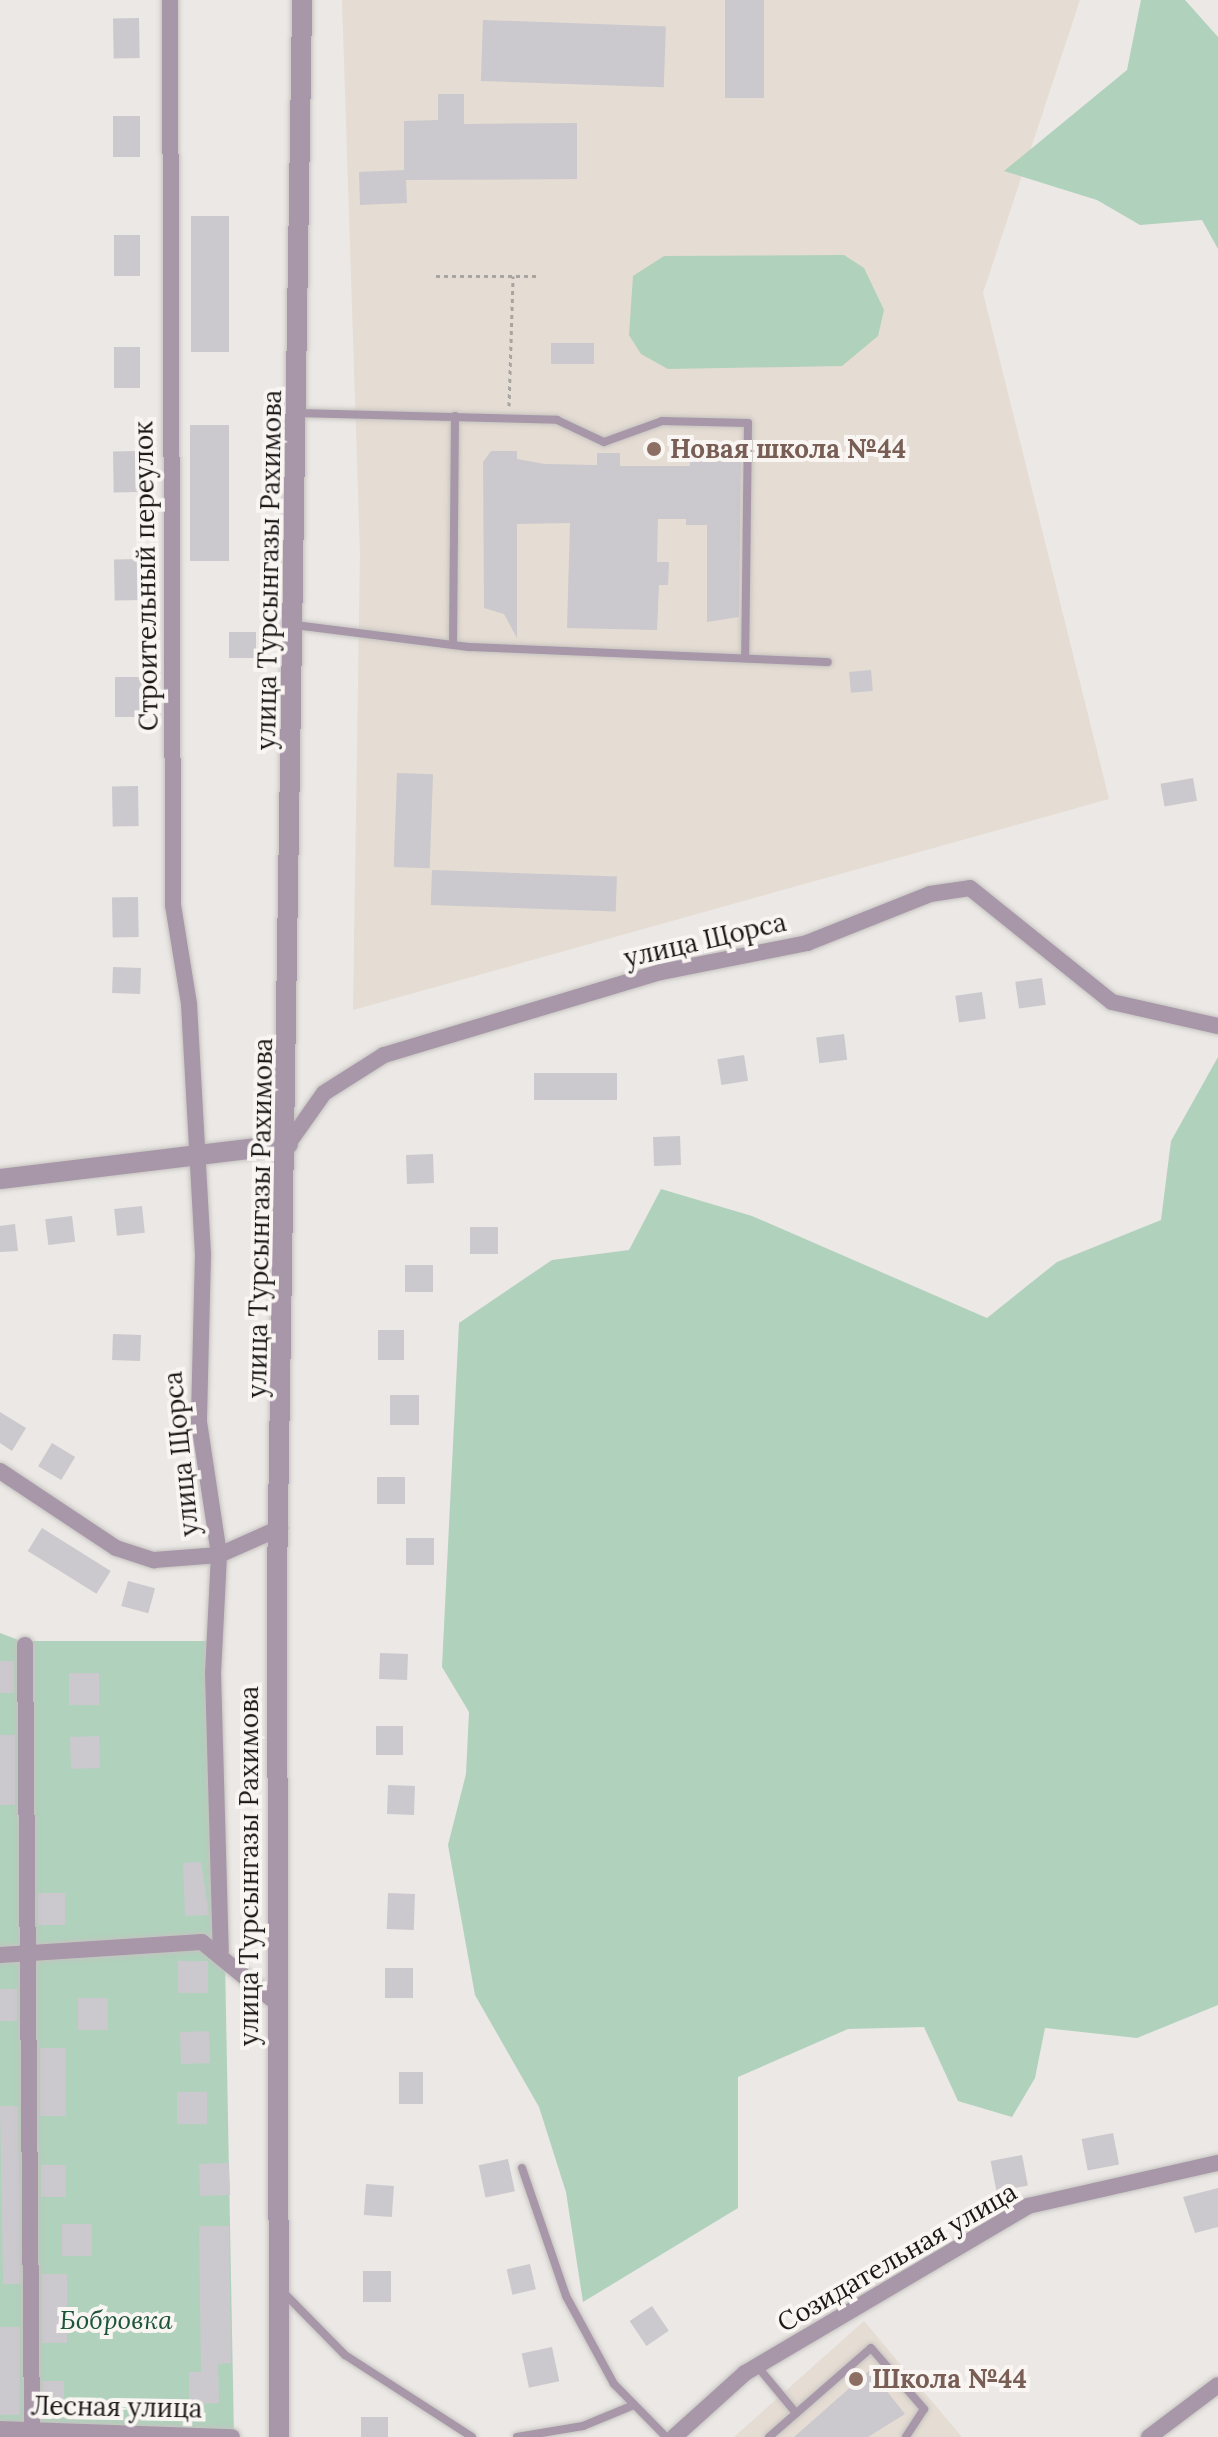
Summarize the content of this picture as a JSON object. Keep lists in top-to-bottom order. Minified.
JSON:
{"streets":{"street":["улица Турсынгазы Рахимова","Строительный переулок","улица Щорса","Созидательная улица","Лесная улица"]},"crossings":[["улица Турсынгазы Рахимова","улица Щорса"],["Строительный переулок","улица Щорса"]],"parks":["Бобровка"],"places":["Новая школа №44","Школа №44"]}
